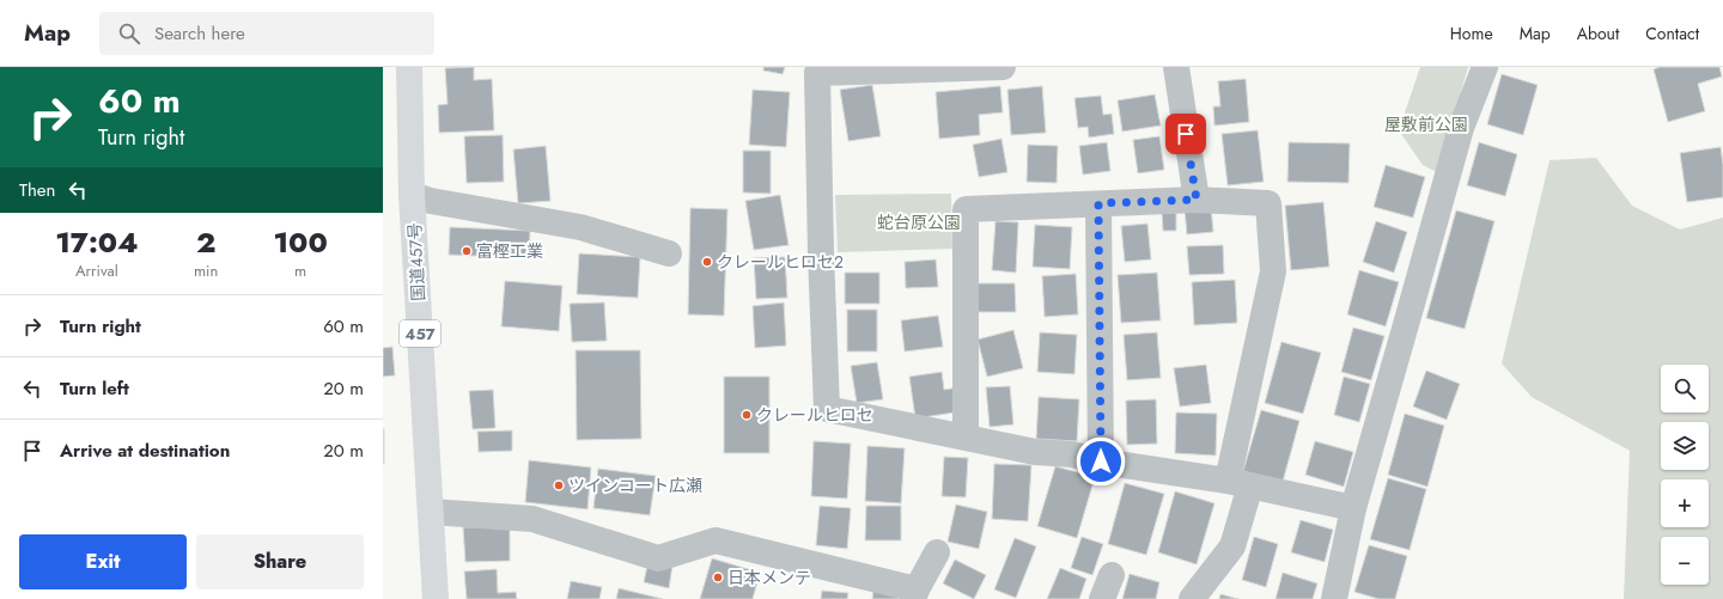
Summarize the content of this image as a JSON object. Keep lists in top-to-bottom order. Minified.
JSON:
{"streets":{"highway":["国道457号","457"]},"parks":["屋敷前公園","蛇台原公園"],"places":["富樫工業","クレールヒロセ2","クレールヒロセ","ツインコート広瀬","日本メンテ"],"page":{"header":"Map","search":"Search here","nav":["Home","Map","About","Contact"],"turn":["60 m","Turn right"],"then":"Then","eta":["17:04","Arrival","2","min","100","m"],"list":[{"name":"Turn right","value":"60 m"},{"name":"Turn left","value":"20 m"},{"name":"Arrive at destination","value":"20 m"}],"map_buttons":["+","−"],"buttons":["Exit","Share"]}}
